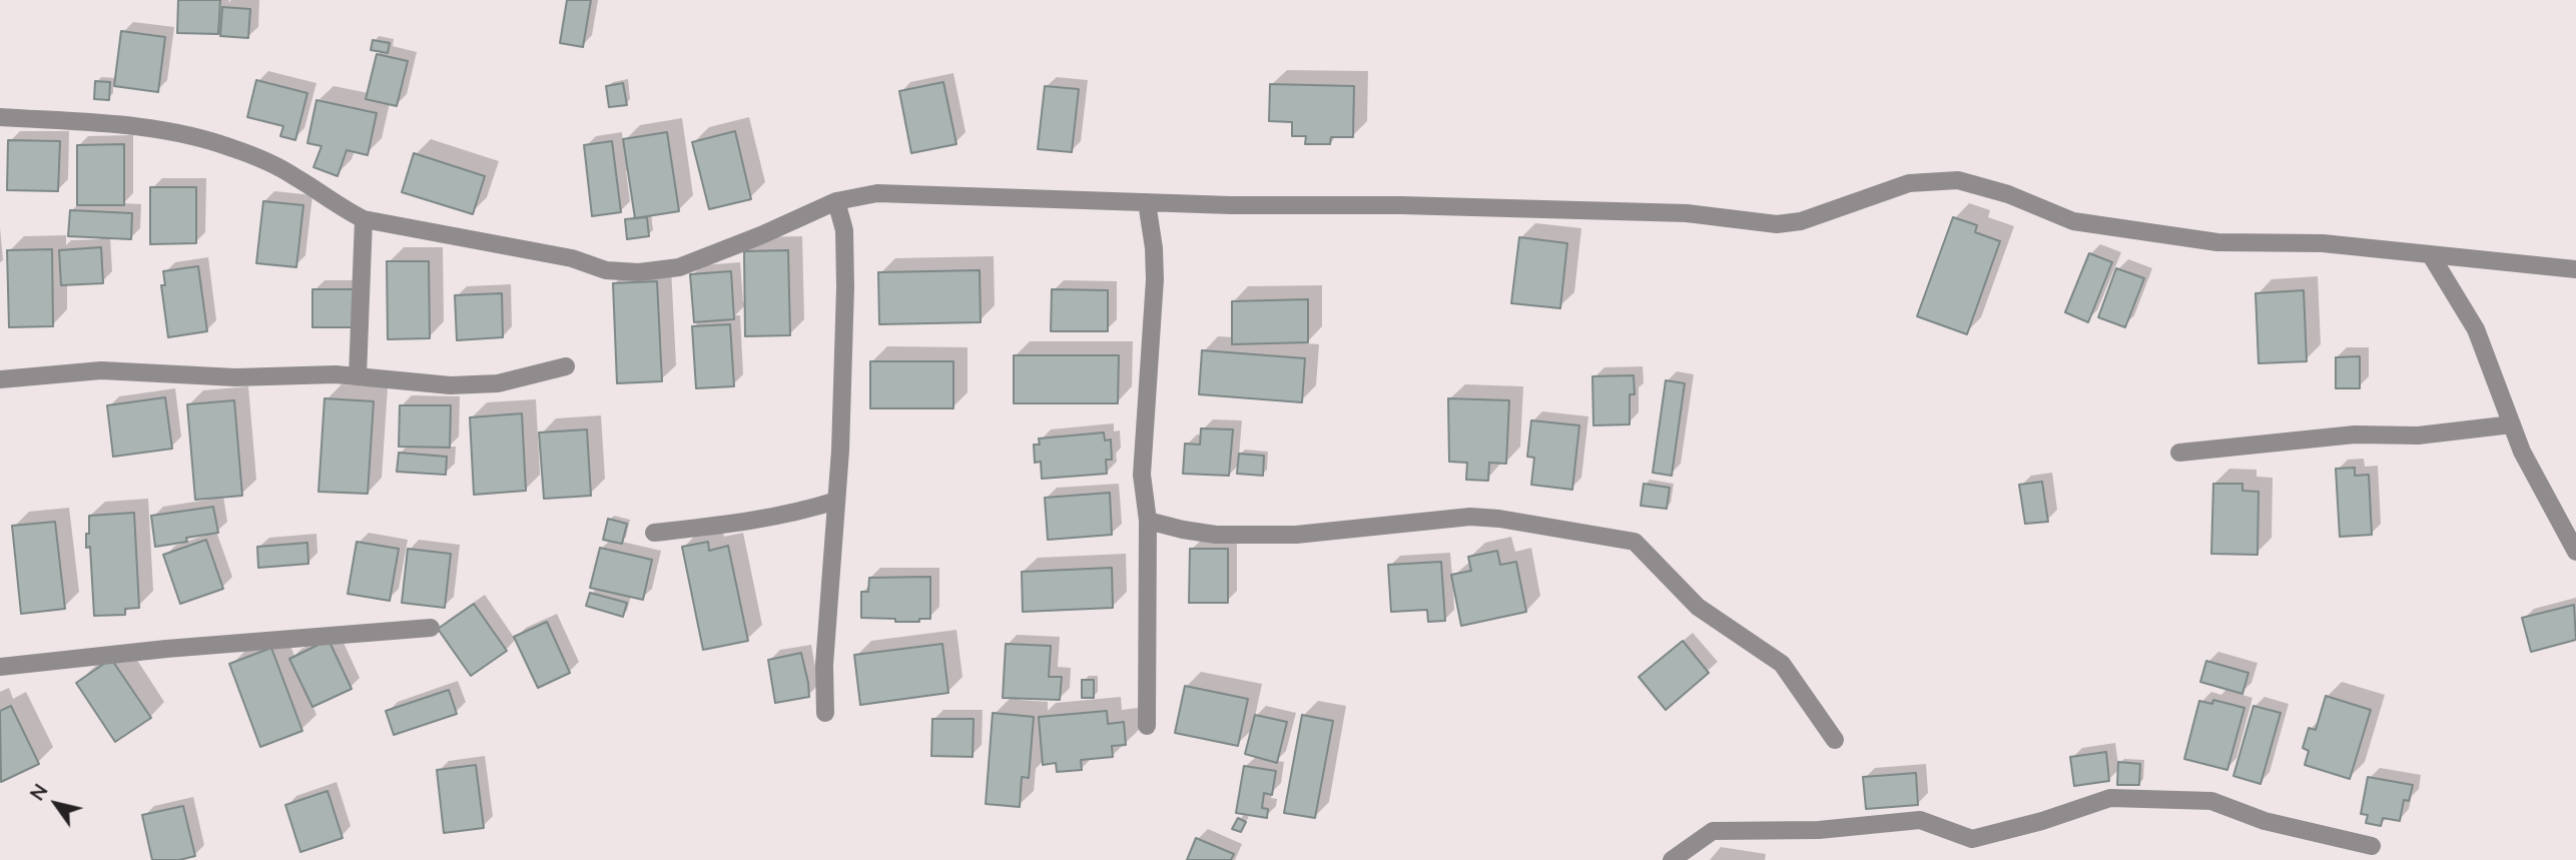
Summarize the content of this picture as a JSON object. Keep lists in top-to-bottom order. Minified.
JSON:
{"north":"top left"}
